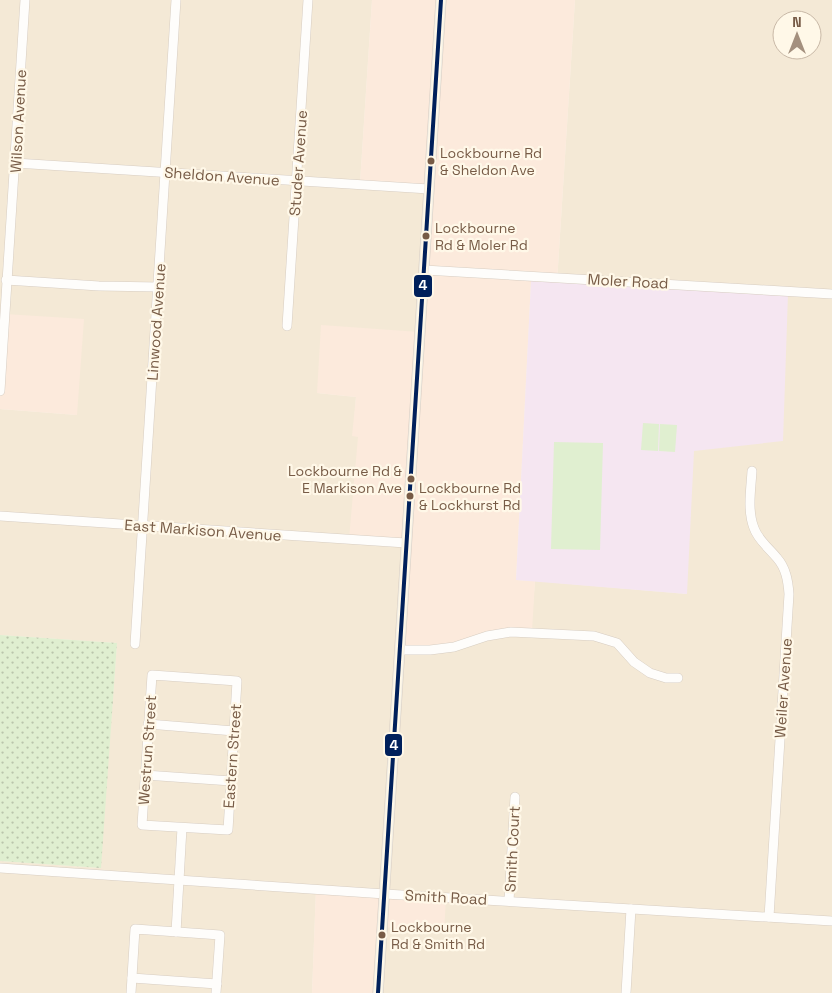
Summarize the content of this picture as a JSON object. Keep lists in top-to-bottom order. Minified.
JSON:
{"streets":{"street":["Wilson Avenue","Studer Avenue","Sheldon Avenue","Moler Road","Linwood Avenue","East Markison Avenue","Weiler Avenue","Westrun Street","Eastern Street","Smith Court","Smith Road"]},"crossings":[["Wilson Avenue","Sheldon Avenue"],["Studer Avenue","Sheldon Avenue"],["Sheldon Avenue","Linwood Avenue"],["Linwood Avenue","East Markison Avenue"],["Weiler Avenue","Smith Road"],["Westrun Street","Eastern Street"],["Smith Court","Smith Road"]],"places":["Lockbourne Rd & Sheldon Ave","Lockbourne Rd & Moler Rd","Lockbourne Rd & E Markison Ave","Lockbourne Rd & Lockhurst Rd","Lockbourne Rd & Smith Rd"],"lines":["transit line 4"],"north":"top"}
